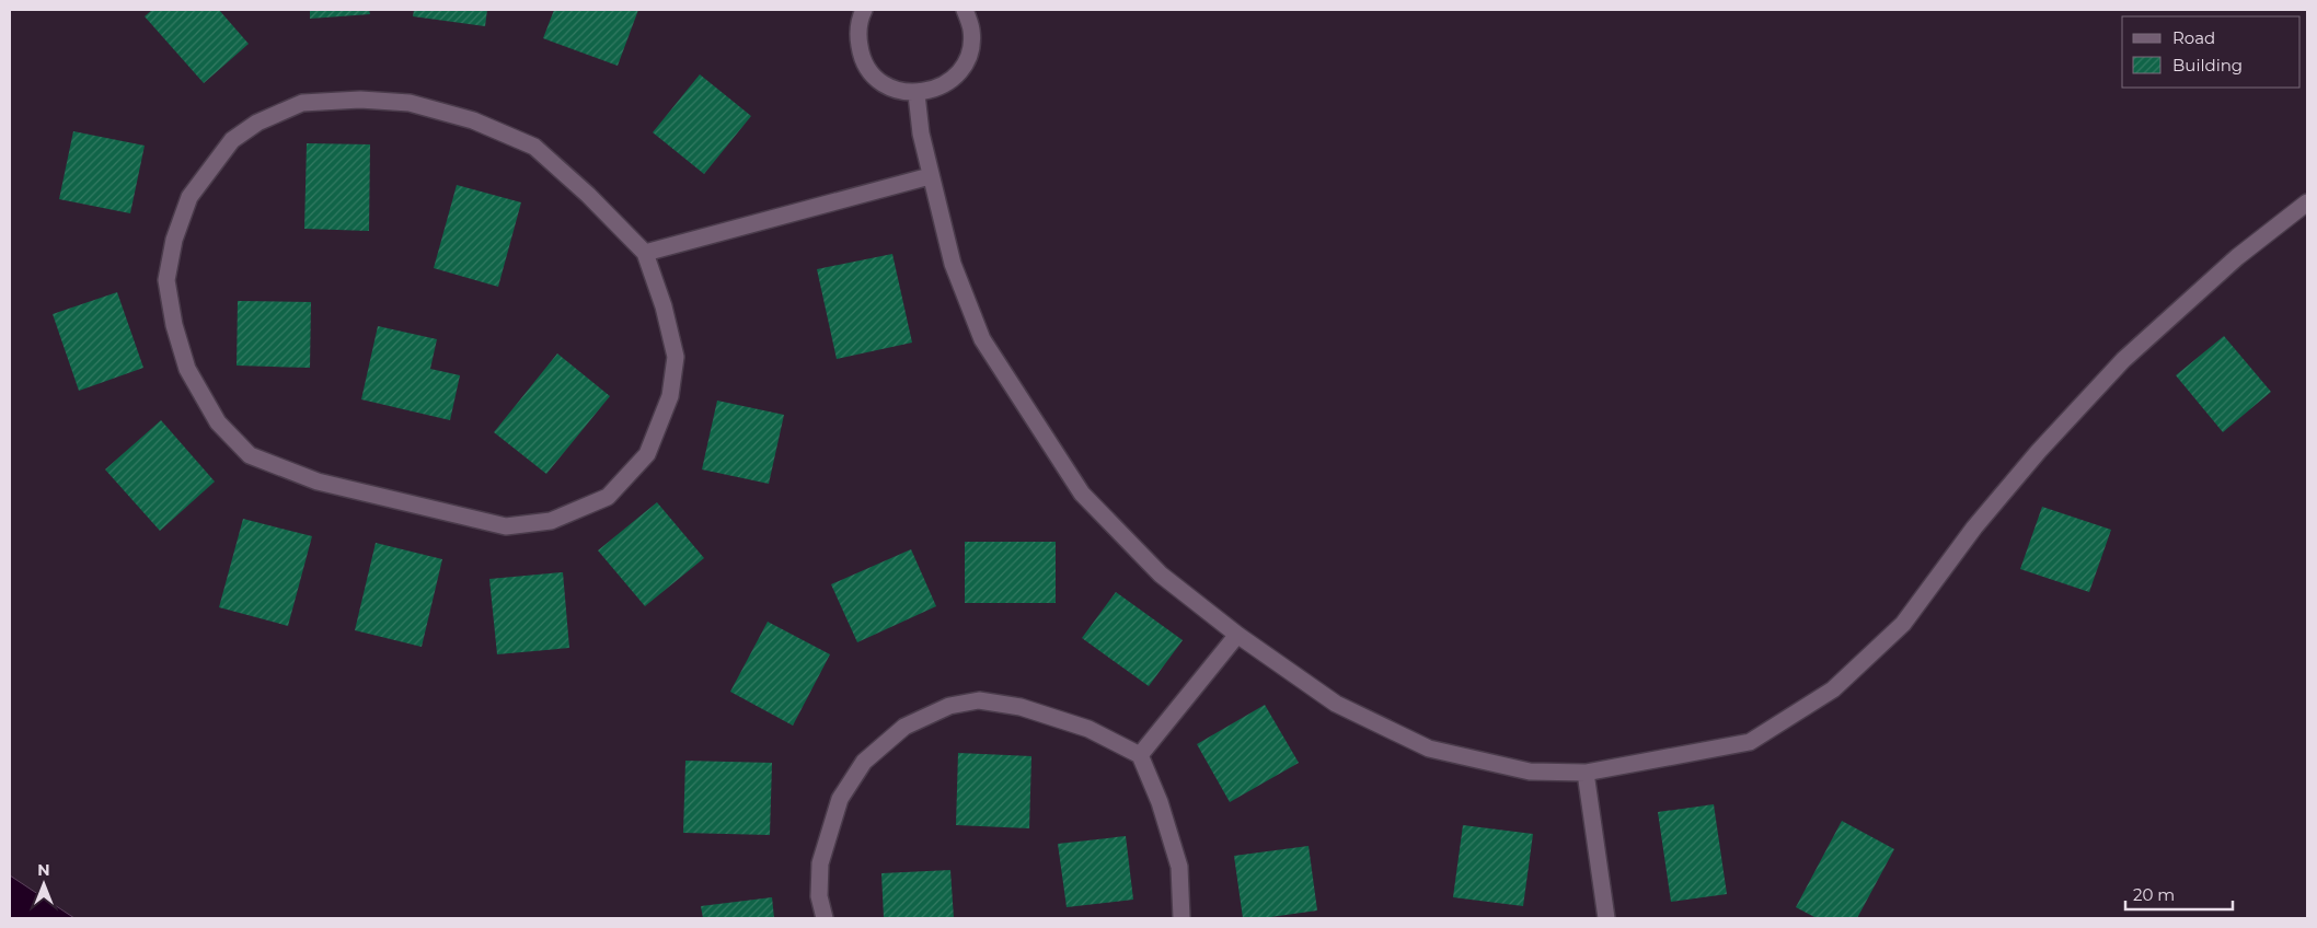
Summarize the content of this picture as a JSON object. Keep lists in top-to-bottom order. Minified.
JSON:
{"legend":["Road","Building"],"scale_bar":"20 m","north":"top"}
